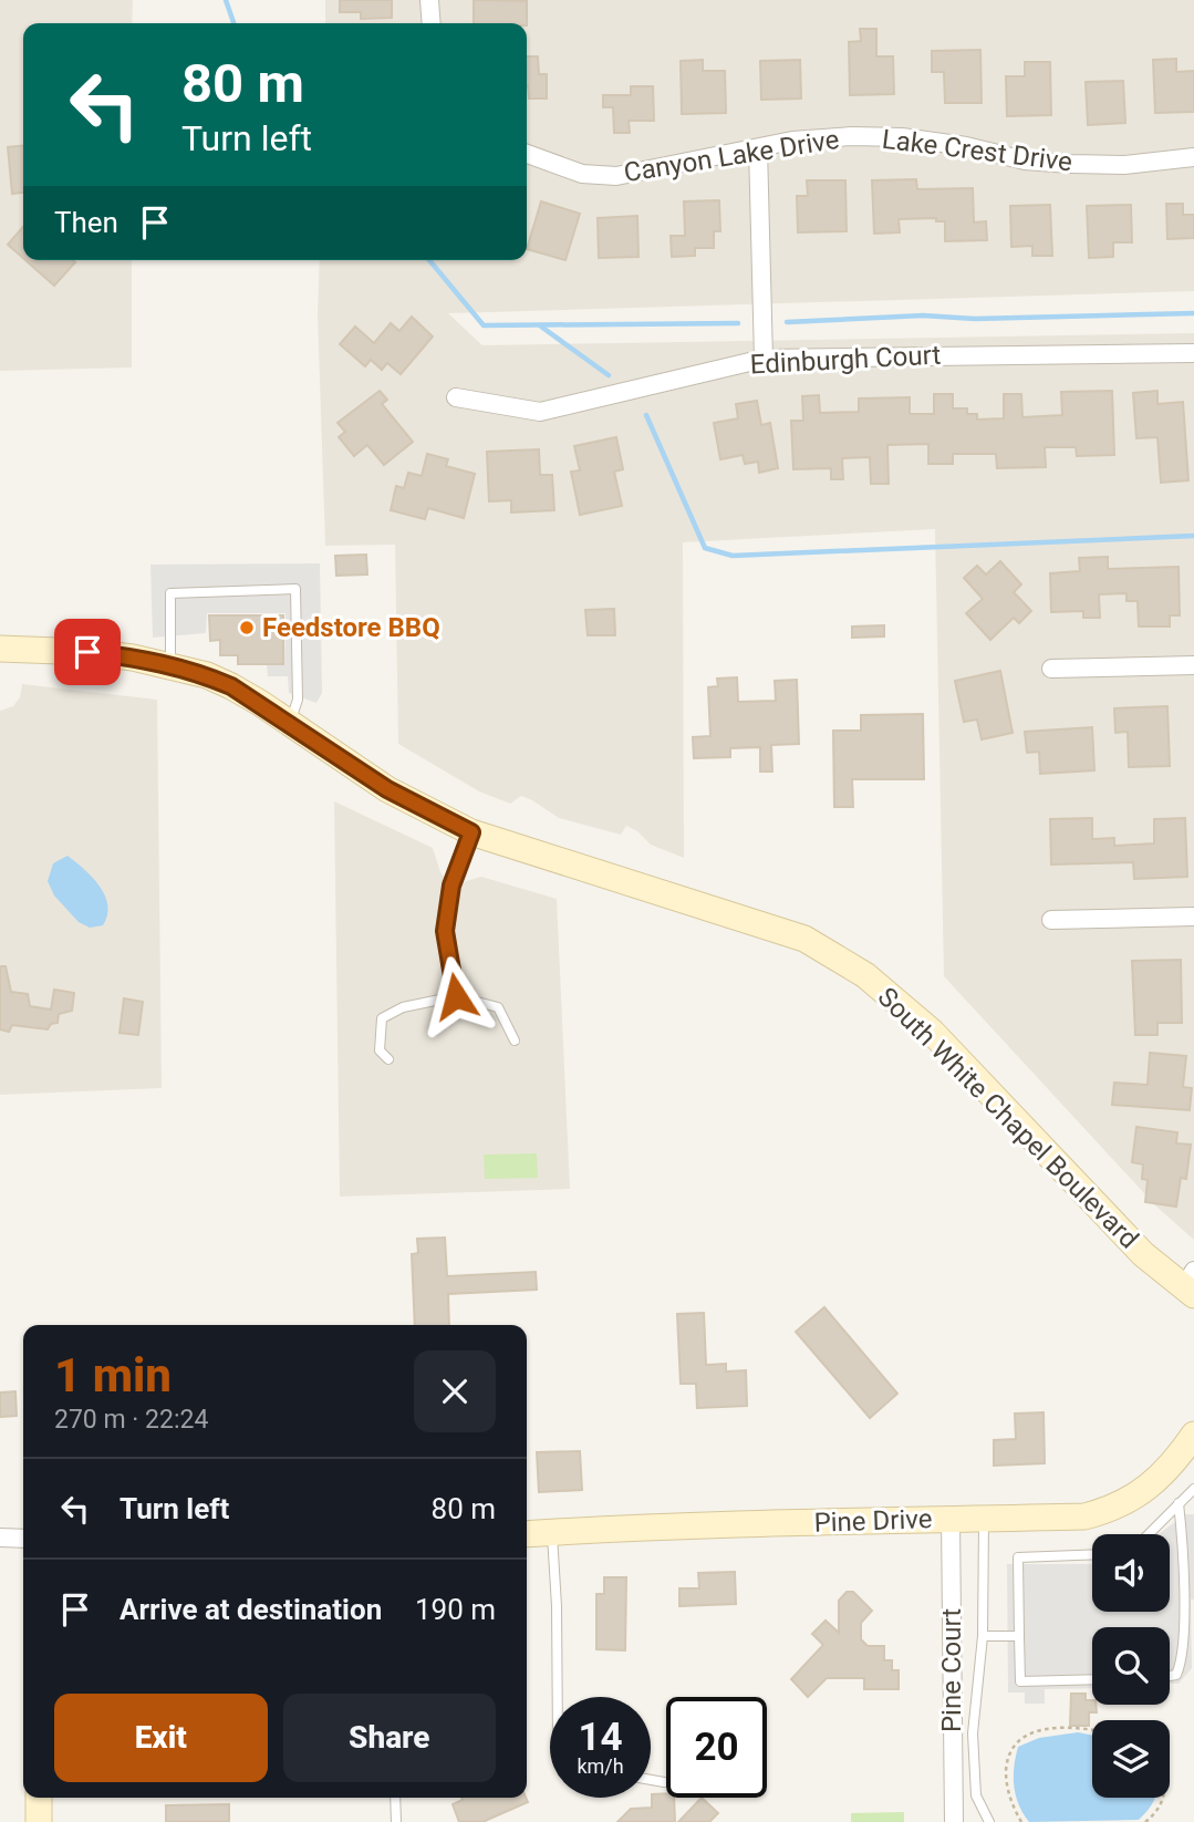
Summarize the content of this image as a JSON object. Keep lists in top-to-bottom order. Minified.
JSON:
{"streets":{"main road":["South White Chapel Boulevard","Pine Drive"],"street":["Lake Crest Drive","Canyon Lake Drive","Edinburgh Court","Pine Court"]},"crossings":[["Lake Crest Drive","Canyon Lake Drive"],["Pine Drive","Pine Court"]],"places":["Feedstore BBQ"],"page":{"turn":["80 m","Turn left"],"then":"Then","heading":["1 min","270 m · 22:24"],"list":[{"name":"Turn left","value":"80 m"},{"name":"Arrive at destination","value":"190 m"}],"buttons":["Exit","Share"],"speed":"14 km/h","limit":"20"}}
